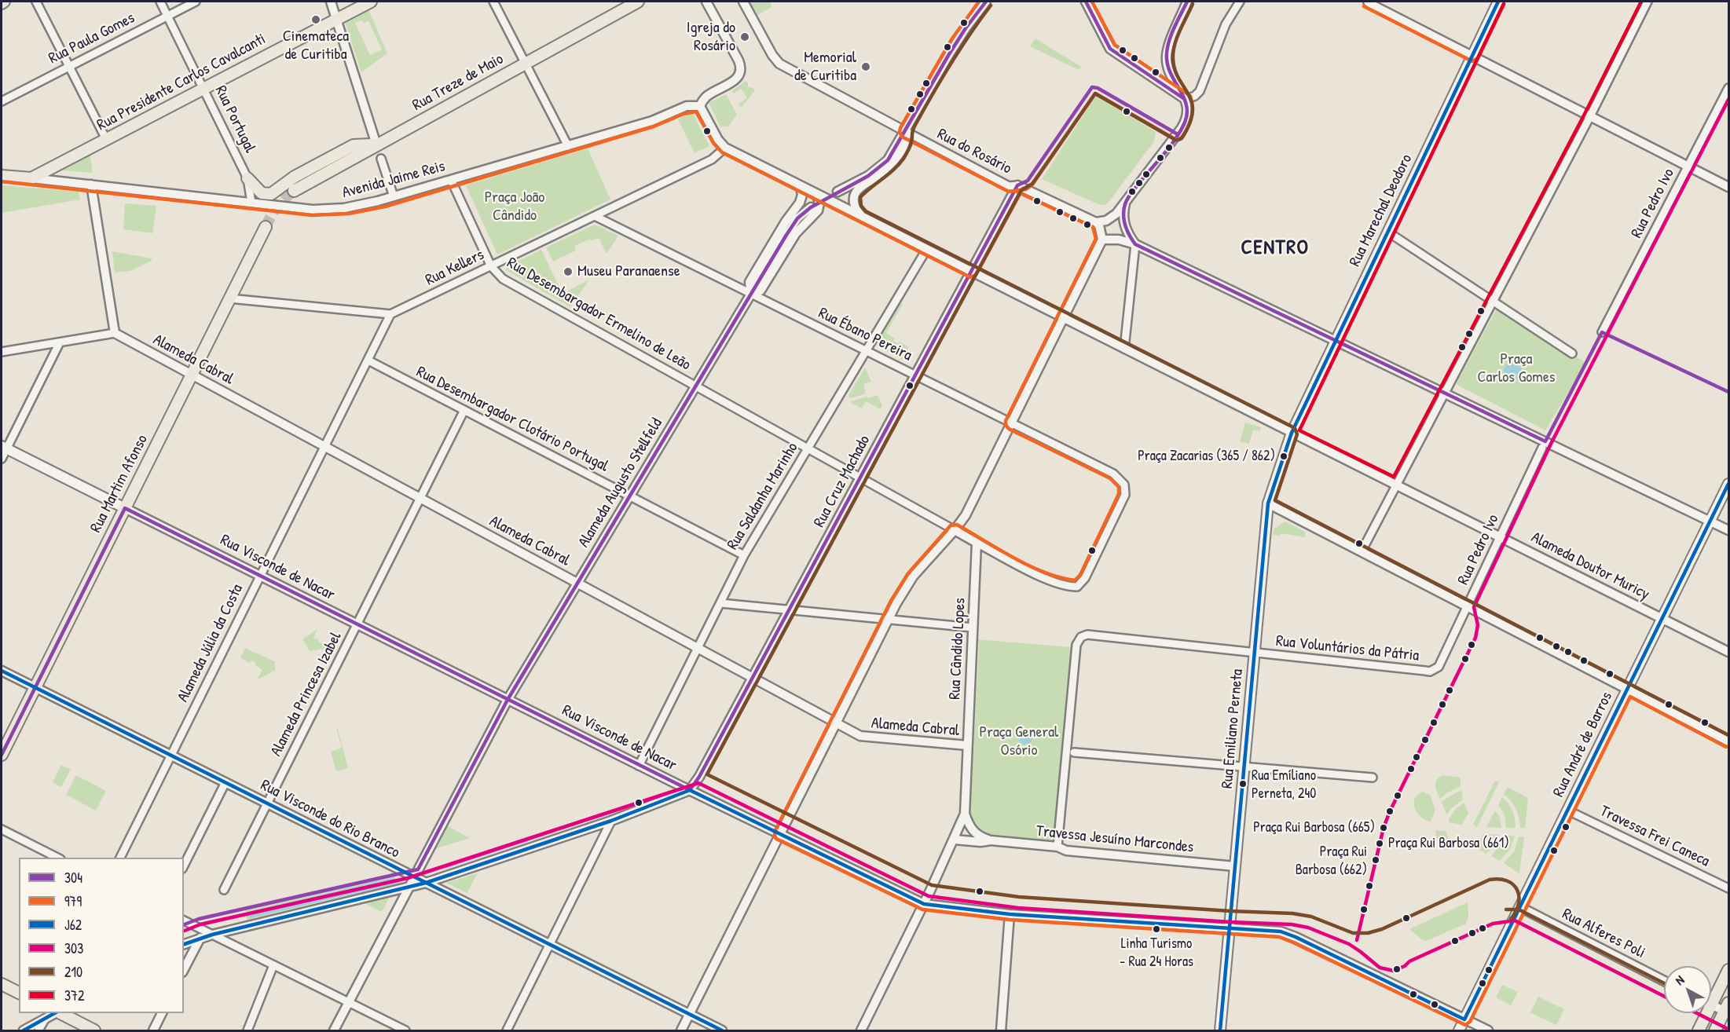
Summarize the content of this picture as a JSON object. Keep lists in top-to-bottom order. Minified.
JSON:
{"streets":{"main road":["Rua Presidente Carlos Cavalcanti","Rua Treze de Maio","Rua Marechal Deodoro","Rua Martim Afonso","Rua Visconde de Nacar","Rua Emiliano Perneta","Rua André de Barros"],"street":["Rua Paula Gomes","Rua Portugal","Rua do Rosário","Avenida Jaime Reis","Rua Pedro Ivo","Rua Kellers","Rua Desembargador Ermelino de Leão","Rua Ébano Pereira","Alameda Cabral","Rua Desembargador Clotário Portugal","Rua Cruz Machado","Alameda Augusto Stellfeld","Rua Saldanha Marinho","Alameda Doutor Muricy","Alameda Júlia da Costa","Rua Cândido Lopes","Rua Voluntários da Pátria","Alameda Princesa Izabel","Rua Visconde do Rio Branco","Travessa Frei Caneca","Travessa Jesuíno Marcondes","Rua Alferes Poli"]},"crossings":[["Rua Paula Gomes","Rua Portugal"],["Rua Presidente Carlos Cavalcanti","Rua Portugal"],["Rua Presidente Carlos Cavalcanti","Avenida Jaime Reis"],["Rua Portugal","Avenida Jaime Reis"],["Rua do Rosário","Rua Cruz Machado"],["Avenida Jaime Reis","Rua Desembargador Ermelino de Leão"],["Avenida Jaime Reis","Alameda Doutor Muricy"],["Rua Pedro Ivo","Alameda Doutor Muricy"],["Rua Pedro Ivo","Rua Voluntários da Pátria"],["Rua Marechal Deodoro","Alameda Doutor Muricy"],["Rua Marechal Deodoro","Rua Emiliano Perneta"],["Rua Kellers","Rua Desembargador Ermelino de Leão"],["Rua Kellers","Rua Ébano Pereira"],["Rua Kellers","Alameda Doutor Muricy"],["Rua Kellers","Alameda Júlia da Costa"],["Rua Desembargador Ermelino de Leão","Rua Ébano Pereira"],["Rua Desembargador Ermelino de Leão","Rua Cruz Machado"],["Rua Desembargador Ermelino de Leão","Alameda Augusto Stellfeld"],["Rua Desembargador Ermelino de Leão","Rua Saldanha Marinho"],["Rua Desembargador Ermelino de Leão","Rua Cândido Lopes"],["Rua Ébano Pereira","Rua Cruz Machado"],["Rua Ébano Pereira","Alameda Augusto Stellfeld"],["Rua Ébano Pereira","Rua Saldanha Marinho"],["Alameda Cabral","Rua Cruz Machado"],["Alameda Cabral","Alameda Augusto Stellfeld"],["Alameda Cabral","Rua Martim Afonso"],["Alameda Cabral","Rua Saldanha Marinho"],["Alameda Cabral","Alameda Júlia da Costa"],["Alameda Cabral","Rua Cândido Lopes"],["Alameda Cabral","Alameda Princesa Izabel"],["Rua Desembargador Clotário Portugal","Alameda Augusto Stellfeld"],["Rua Desembargador Clotário Portugal","Rua Saldanha Marinho"],["Rua Desembargador Clotário Portugal","Alameda Júlia da Costa"],["Rua Desembargador Clotário Portugal","Alameda Princesa Izabel"],["Rua Cruz Machado","Alameda Doutor Muricy"],["Rua Cruz Machado","Rua Visconde de Nacar"],["Alameda Augusto Stellfeld","Rua Visconde de Nacar"],["Alameda Augusto Stellfeld","Rua Visconde do Rio Branco"],["Rua Martim Afonso","Rua Visconde de Nacar"],["Rua Martim Afonso","Rua Visconde do Rio Branco"],["Rua Saldanha Marinho","Alameda Doutor Muricy"],["Rua Saldanha Marinho","Rua Visconde de Nacar"],["Alameda Doutor Muricy","Rua Emiliano Perneta"],["Alameda Doutor Muricy","Rua André de Barros"],["Rua Visconde de Nacar","Alameda Júlia da Costa"],["Rua Visconde de Nacar","Rua Cândido Lopes"],["Rua Visconde de Nacar","Alameda Princesa Izabel"],["Rua Visconde de Nacar","Rua Emiliano Perneta"],["Rua Visconde de Nacar","Rua André de Barros"],["Alameda Júlia da Costa","Rua Visconde do Rio Branco"],["Rua Cândido Lopes","Travessa Jesuíno Marcondes"],["Rua Voluntários da Pátria","Rua Emiliano Perneta"],["Rua Voluntários da Pátria","Travessa Jesuíno Marcondes"],["Alameda Princesa Izabel","Rua Visconde do Rio Branco"],["Rua Emiliano Perneta","Travessa Jesuíno Marcondes"],["Rua André de Barros","Travessa Frei Caneca"],["Rua André de Barros","Rua Alferes Poli"]],"districts":["CENTRO"],"parks":["Praça João Cândido","Praça Carlos Gomes","Praça General Osório"],"places":["Cinemateca de Curitiba","Igreja do Rosário","Memorial de Curitiba","Museu Paranaense","Praça Zacarias (365 / 862)","Rua Emíliano Perneta, 240","Praça Rui Barbosa (665)","Praça Rui Barbosa (661)","Praça Rui Barbosa (662)","Linha Turismo - Rua 24 Horas"],"lines":["transit line 304","transit line 979","transit line J62","transit line 372","transit line 210","transit line 303"],"legend":["304","979","J62","303","210","372"],"north":"top left"}
